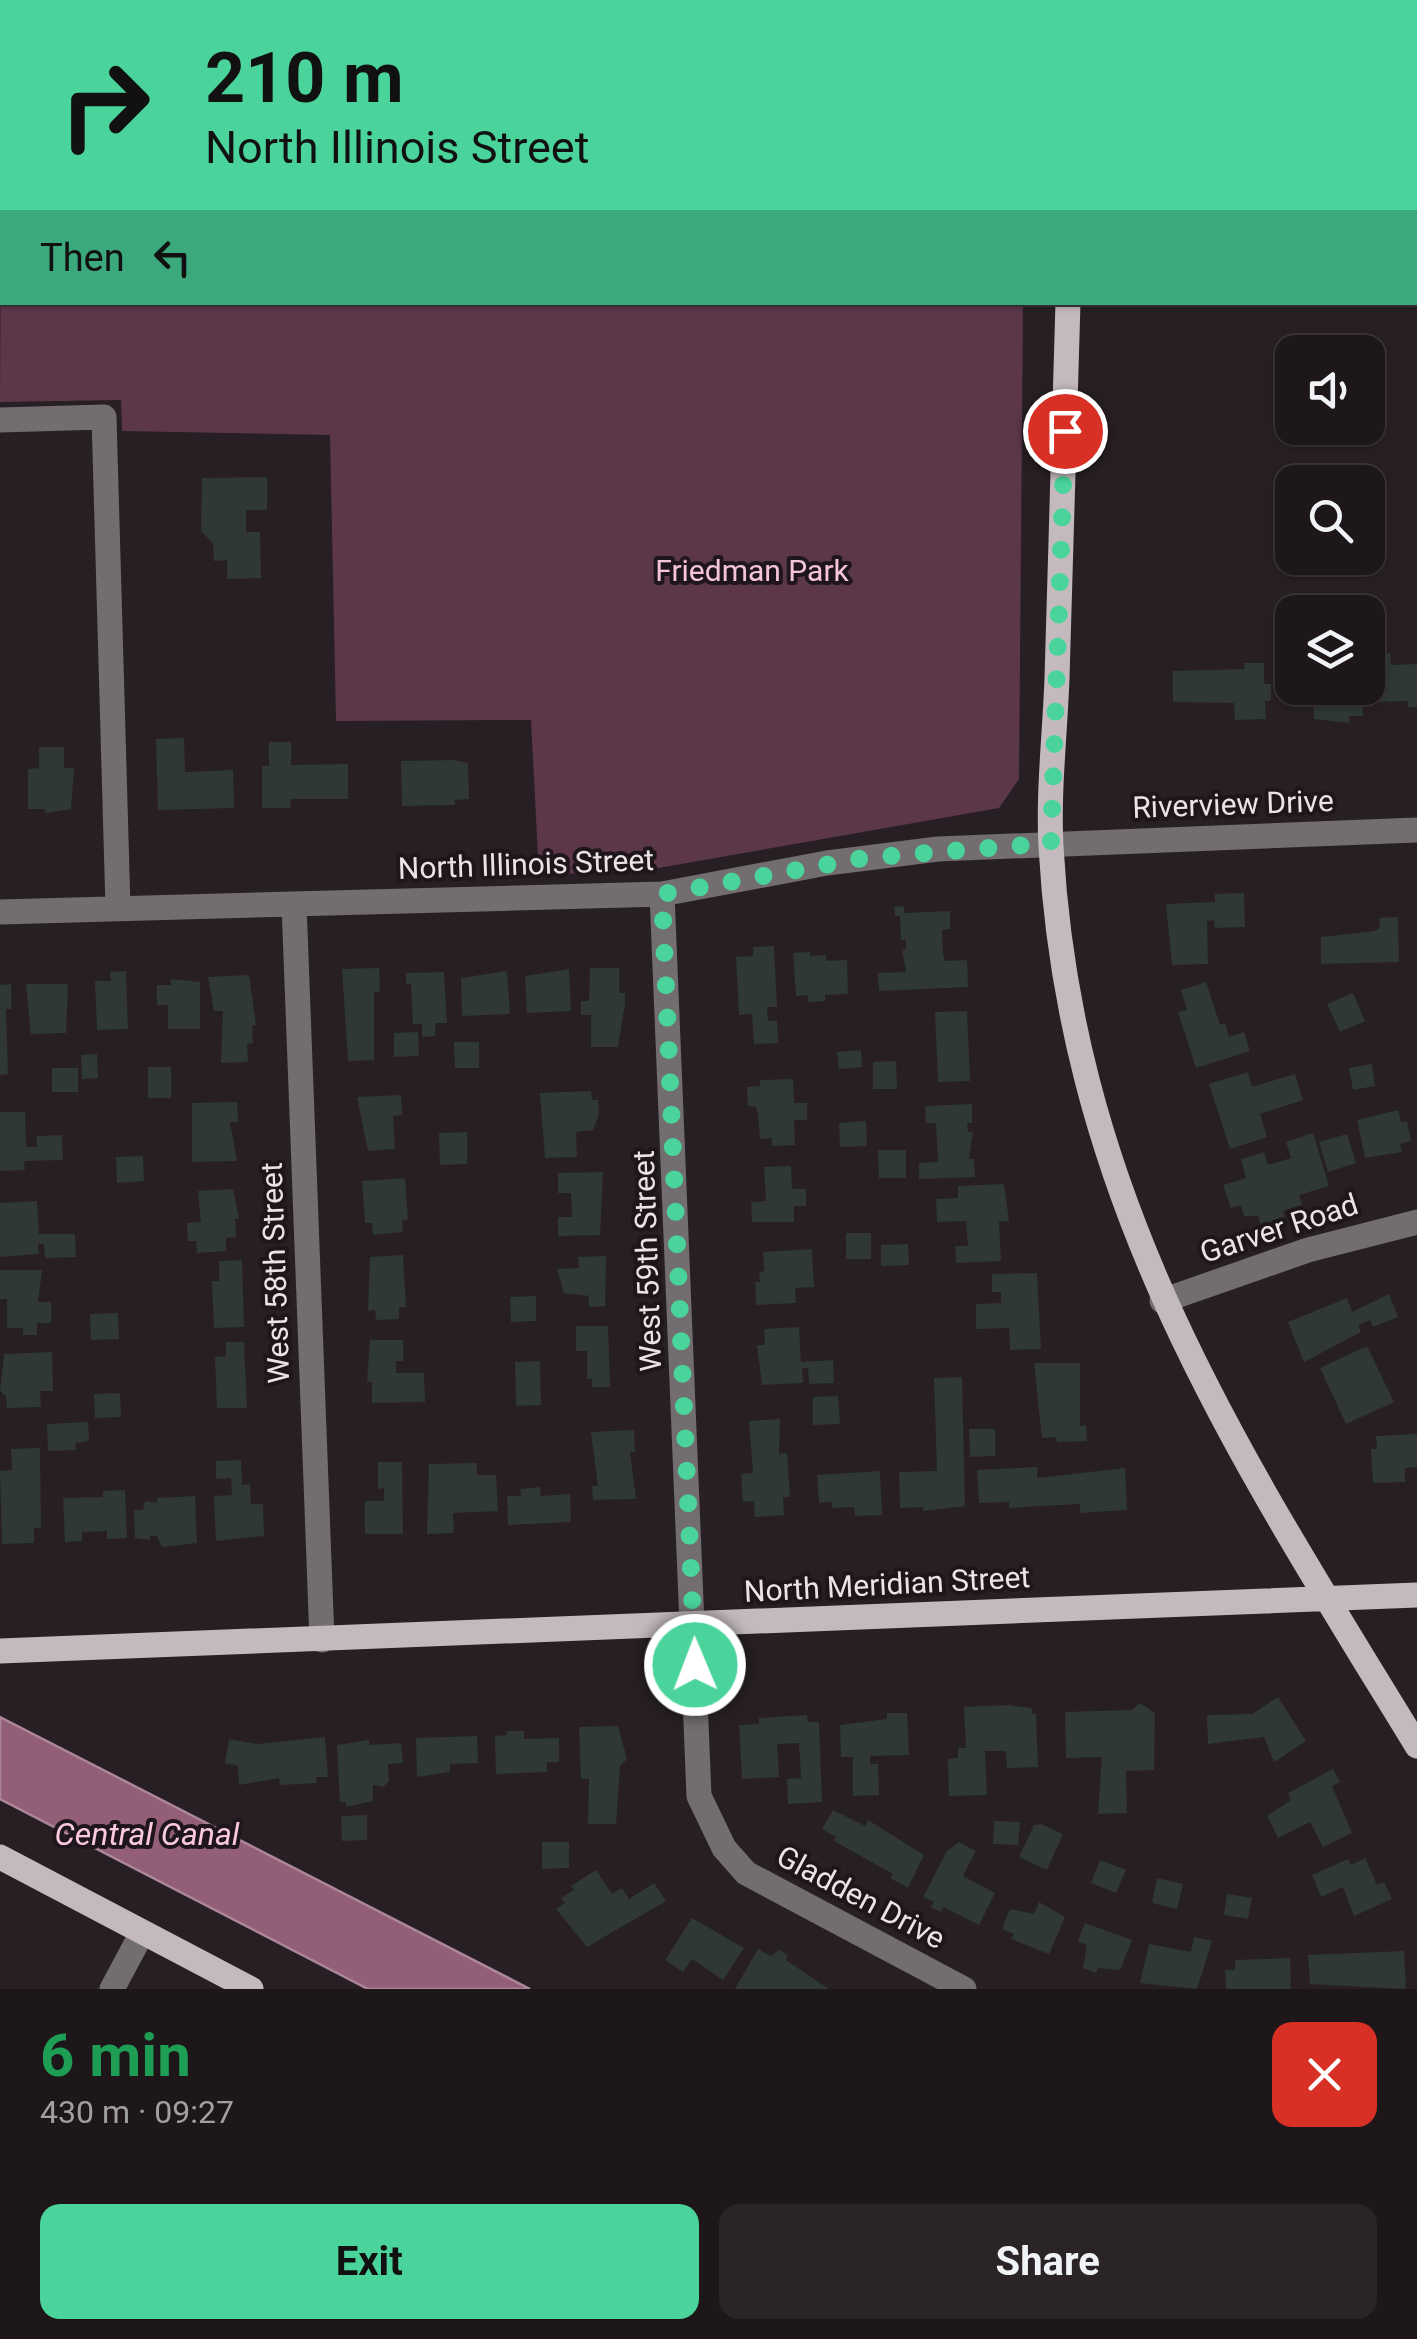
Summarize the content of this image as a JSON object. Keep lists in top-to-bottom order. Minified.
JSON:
{"streets":{"main road":["North Meridian Street"],"street":["Riverview Drive","North Illinois Street","Garver Road","West 59th Street","West 58th Street","Gladden Drive"]},"crossings":[["Riverview Drive","North Illinois Street"],["North Illinois Street","West 59th Street"],["North Illinois Street","West 58th Street"],["West 59th Street","North Meridian Street"],["West 59th Street","Gladden Drive"],["West 58th Street","North Meridian Street"],["North Meridian Street","Gladden Drive"]],"water":["Central Canal"],"parks":["Friedman Park"],"page":{"turn":["210 m","North Illinois Street"],"then":"Then","heading":["6 min","430 m · 09:27"],"buttons":["Exit","Share"]}}
